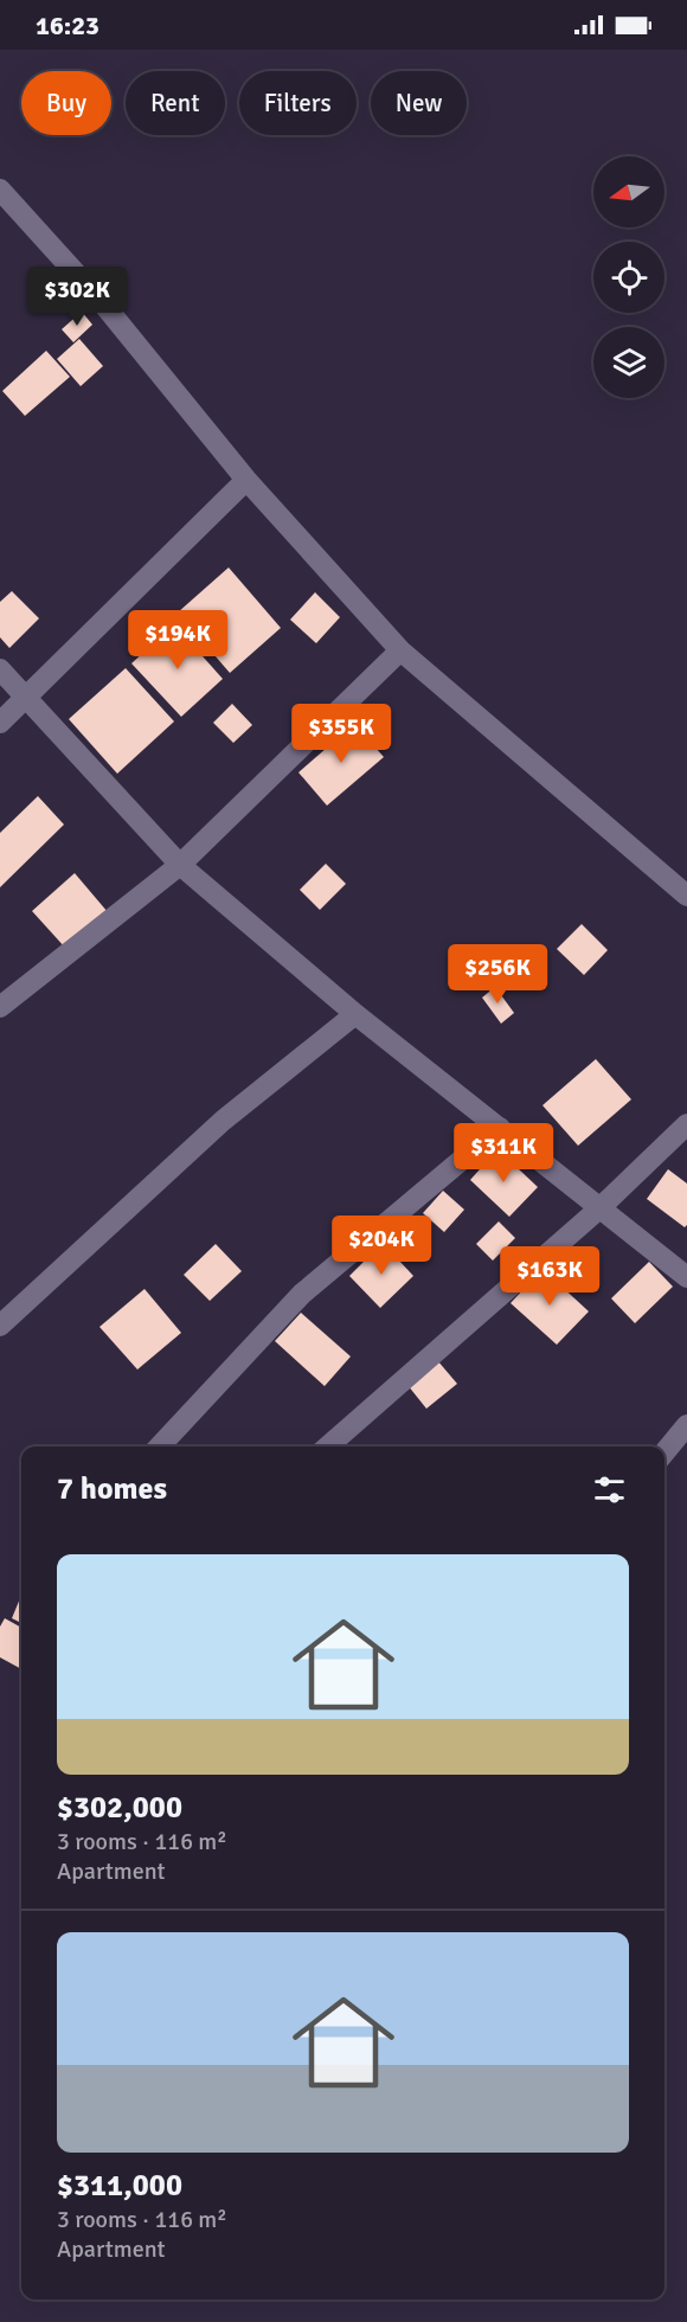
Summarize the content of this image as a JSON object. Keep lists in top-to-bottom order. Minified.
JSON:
{"north":"left","page":{"status":"16:23","chip":["Buy","Rent","Filters","New"],"price":["$302K","$194K","$355K","$256K","$311K","$204K","$163K"],"heading":"7 homes","list":[{"name":"$302,000","note":"3 rooms · 116 m² · Apartment"},{"name":"$311,000","note":"3 rooms · 116 m² · Apartment"}]}}
